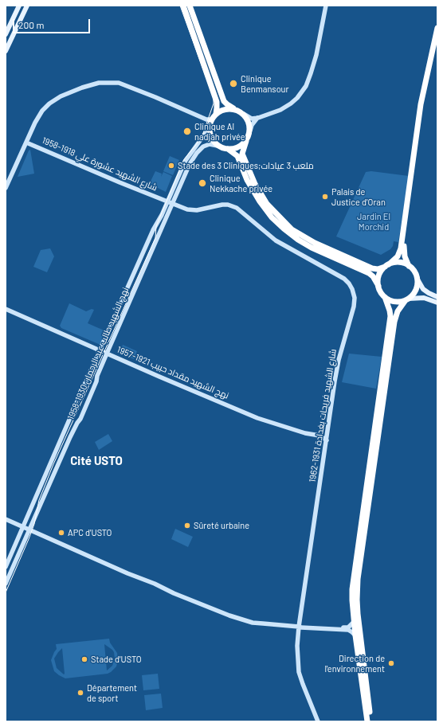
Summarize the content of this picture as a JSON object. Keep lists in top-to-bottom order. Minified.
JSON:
{"streets":{"main road":["شارع الشهيد عشورة علي 1918-1958","نهج الشهيد طالب عبد الرحمان 1930-1958","نهج الشهيد مقداد حبيب 1921-1957","شارع الشهيد فريحات بغدادة 1931-1962"]},"crossings":[["شارع الشهيد عشورة علي 1918-1958","نهج الشهيد طالب عبد الرحمان 1930-1958"],["شارع الشهيد عشورة علي 1918-1958","شارع الشهيد فريحات بغدادة 1931-1962"],["نهج الشهيد طالب عبد الرحمان 1930-1958","نهج الشهيد مقداد حبيب 1921-1957"],["نهج الشهيد طالب عبد الرحمان 1930-1958","شارع الشهيد فريحات بغدادة 1931-1962"]],"districts":["Cité USTO"],"parks":["Jardin El Morchid"],"places":["Clinique Benmansour","Clinique Al nadjah privée","Stade des 3 Cliniques;ملعب 3 عيادات","Clinique Nekkache privée","Palais de Justice d'Oran","Sûreté urbaine","APC d'USTO","Stade d'USTO","Direction de l'environnement","Département de sport"],"scale_bar":"200 m"}
